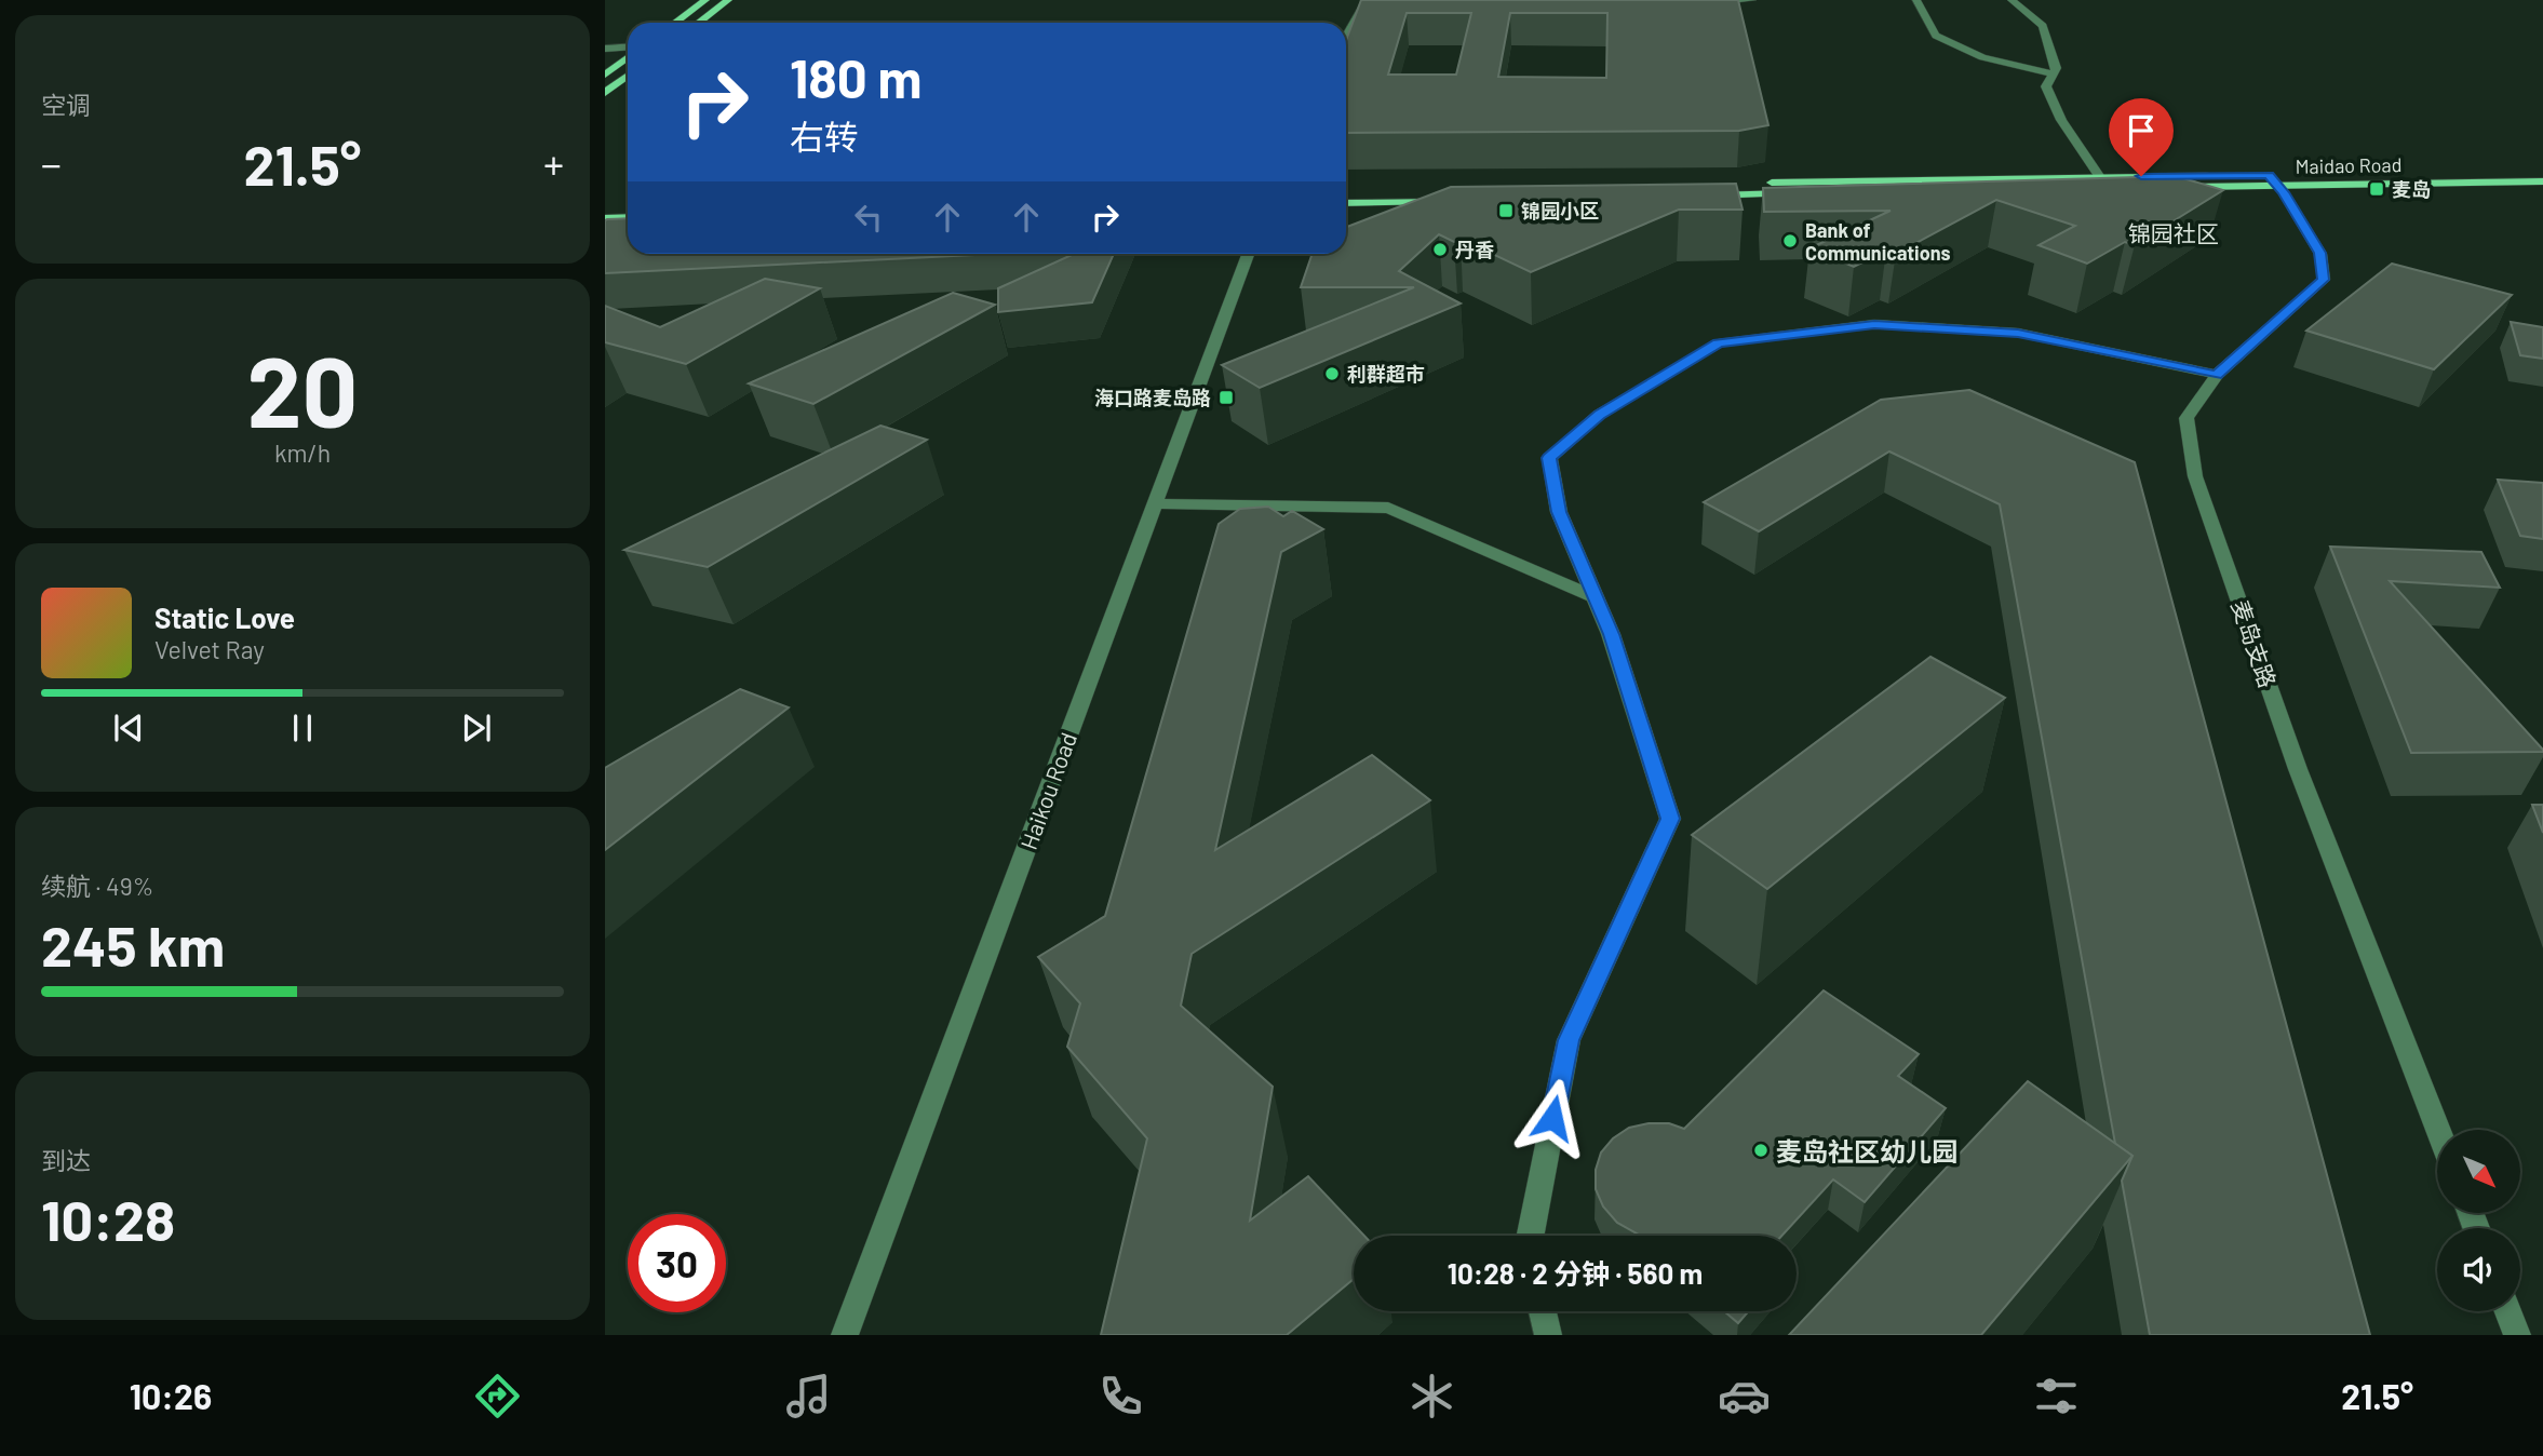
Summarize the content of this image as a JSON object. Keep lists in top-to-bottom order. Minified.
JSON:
{"streets":{"main road":["Maidao Road"],"street":["麦岛支路","Haikou Road"]},"crossings":[["Maidao Road","麦岛支路"]],"districts":["锦园社区"],"places":{"transit":["麦岛","锦园小区","海口路麦岛路"],"other":["Bank of Communications","丹香","利群超市","麦岛社区幼儿园"]},"north":"bottom right","page":{"tile":["空调",["20","km/h"],["续航 · 49%","245 km"],["到达","10:28"]],"turn":["180 m","右转"],"heat":["−","21.5°","+"],"song":["Static Love","Velvet Ray"],"limit":"30","trip":"10:28 · 2 分钟 · 560 m","tabs":["10:26","21.5°"]}}
